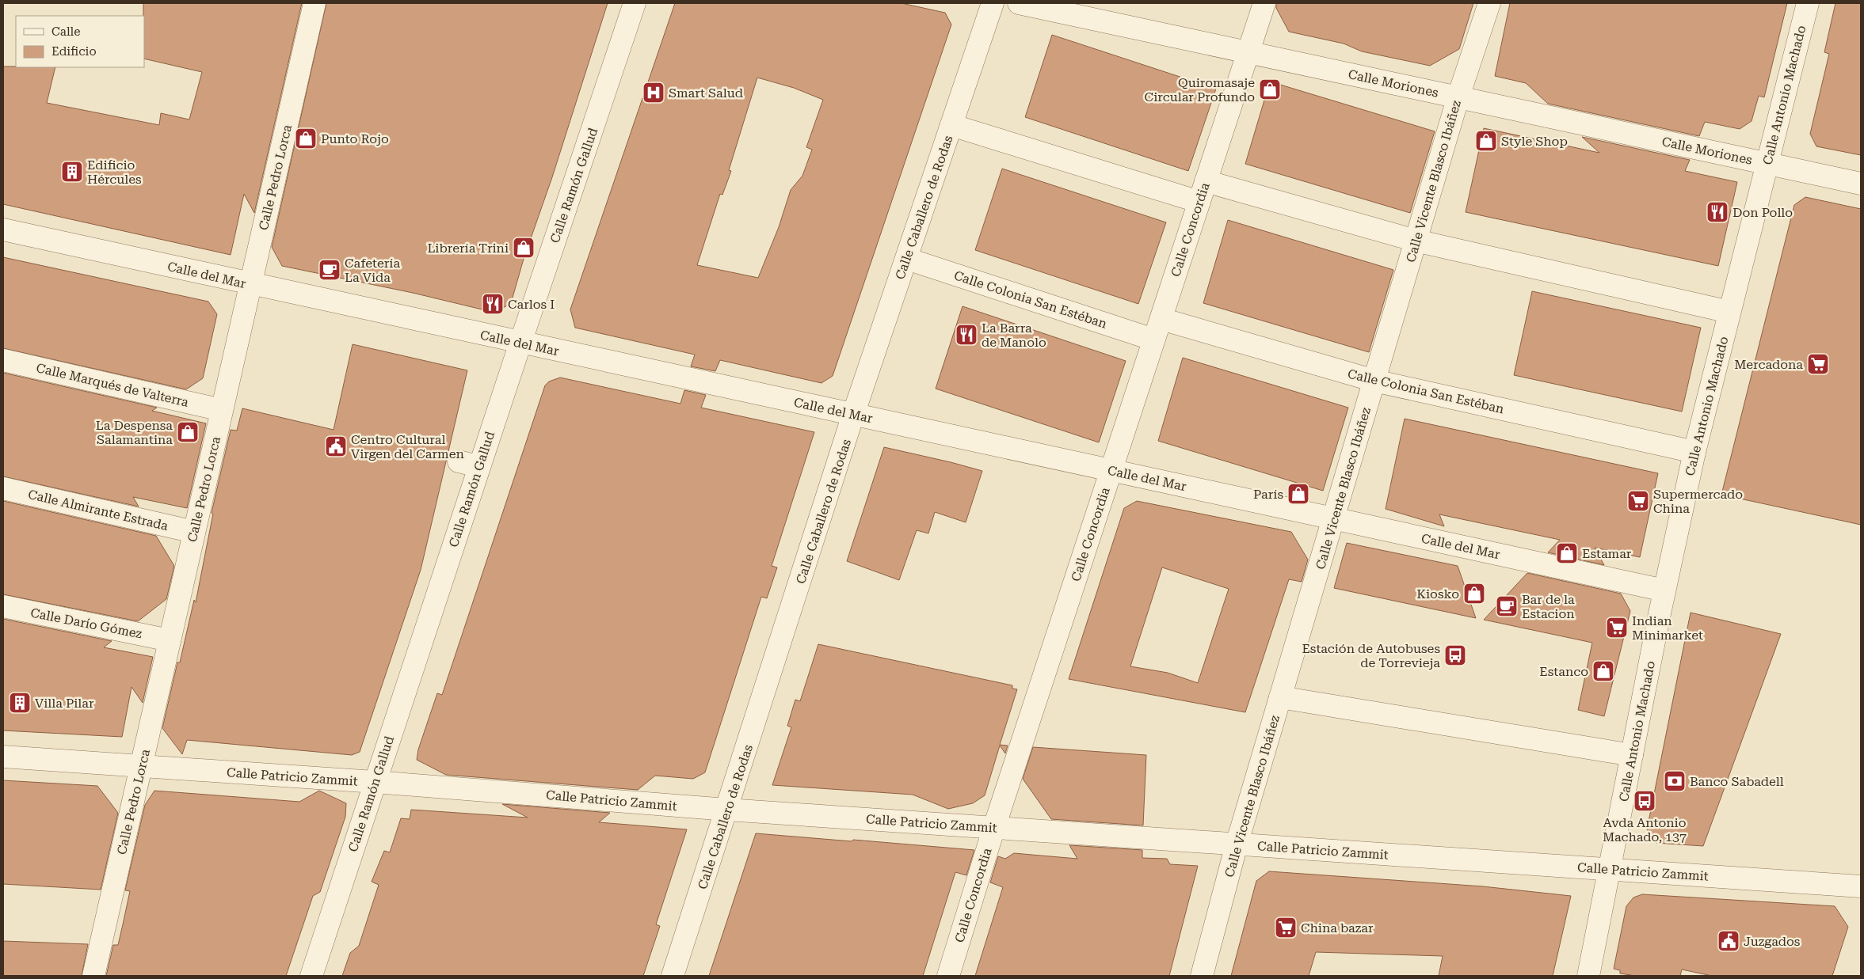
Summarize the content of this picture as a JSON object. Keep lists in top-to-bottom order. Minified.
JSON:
{"streets":{"street":["Calle Moriones","Calle Antonio Machado","Calle Pedro Lorca","Calle Vicente Blasco Ibáñez","Calle Ramón Gallud","Calle Caballero de Rodas","Calle Concordia","Calle del Mar","Calle Colonia San Estéban","Calle Marqués de Valterra","Calle Almirante Estrada","Calle Darío Gómez","Calle Patricio Zammit"]},"crossings":[["Calle Moriones","Calle Antonio Machado"],["Calle Moriones","Calle Vicente Blasco Ibáñez"],["Calle Moriones","Calle Concordia"],["Calle Antonio Machado","Calle del Mar"],["Calle Antonio Machado","Calle Colonia San Estéban"],["Calle Antonio Machado","Calle Patricio Zammit"],["Calle Pedro Lorca","Calle del Mar"],["Calle Pedro Lorca","Calle Marqués de Valterra"],["Calle Pedro Lorca","Calle Almirante Estrada"],["Calle Pedro Lorca","Calle Darío Gómez"],["Calle Pedro Lorca","Calle Patricio Zammit"],["Calle Vicente Blasco Ibáñez","Calle del Mar"],["Calle Vicente Blasco Ibáñez","Calle Colonia San Estéban"],["Calle Vicente Blasco Ibáñez","Calle Patricio Zammit"],["Calle Ramón Gallud","Calle del Mar"],["Calle Ramón Gallud","Calle Patricio Zammit"],["Calle Caballero de Rodas","Calle del Mar"],["Calle Caballero de Rodas","Calle Colonia San Estéban"],["Calle Caballero de Rodas","Calle Patricio Zammit"],["Calle Concordia","Calle del Mar"],["Calle Concordia","Calle Colonia San Estéban"],["Calle Concordia","Calle Patricio Zammit"]],"places":{"shop":["Quiromasaje Circular Profundo","Punto Rojo","Style Shop","Librería Trini","La Despensa Salamantina","París","Estamar","Kiosko","Estanco"],"hospital":["Smart Salud"],"building":["Edificio Hércules","Villa Pilar"],"restaurant":["Don Pollo","Carlos I","La Barra de Manolo"],"cafe":["Cafetería La Vida","Bar de la Estacion"],"supermarket":["Mercadona","Supermercado China","Indian Minimarket","China bazar"],"public building":["Centro Cultural Virgen del Carmen","Juzgados"],"bus stop":["Estación de Autobuses de Torrevieja","Avda Antonio Machado, 137"],"bank":["Banco Sabadell"]},"legend":["Calle","Edificio"]}
